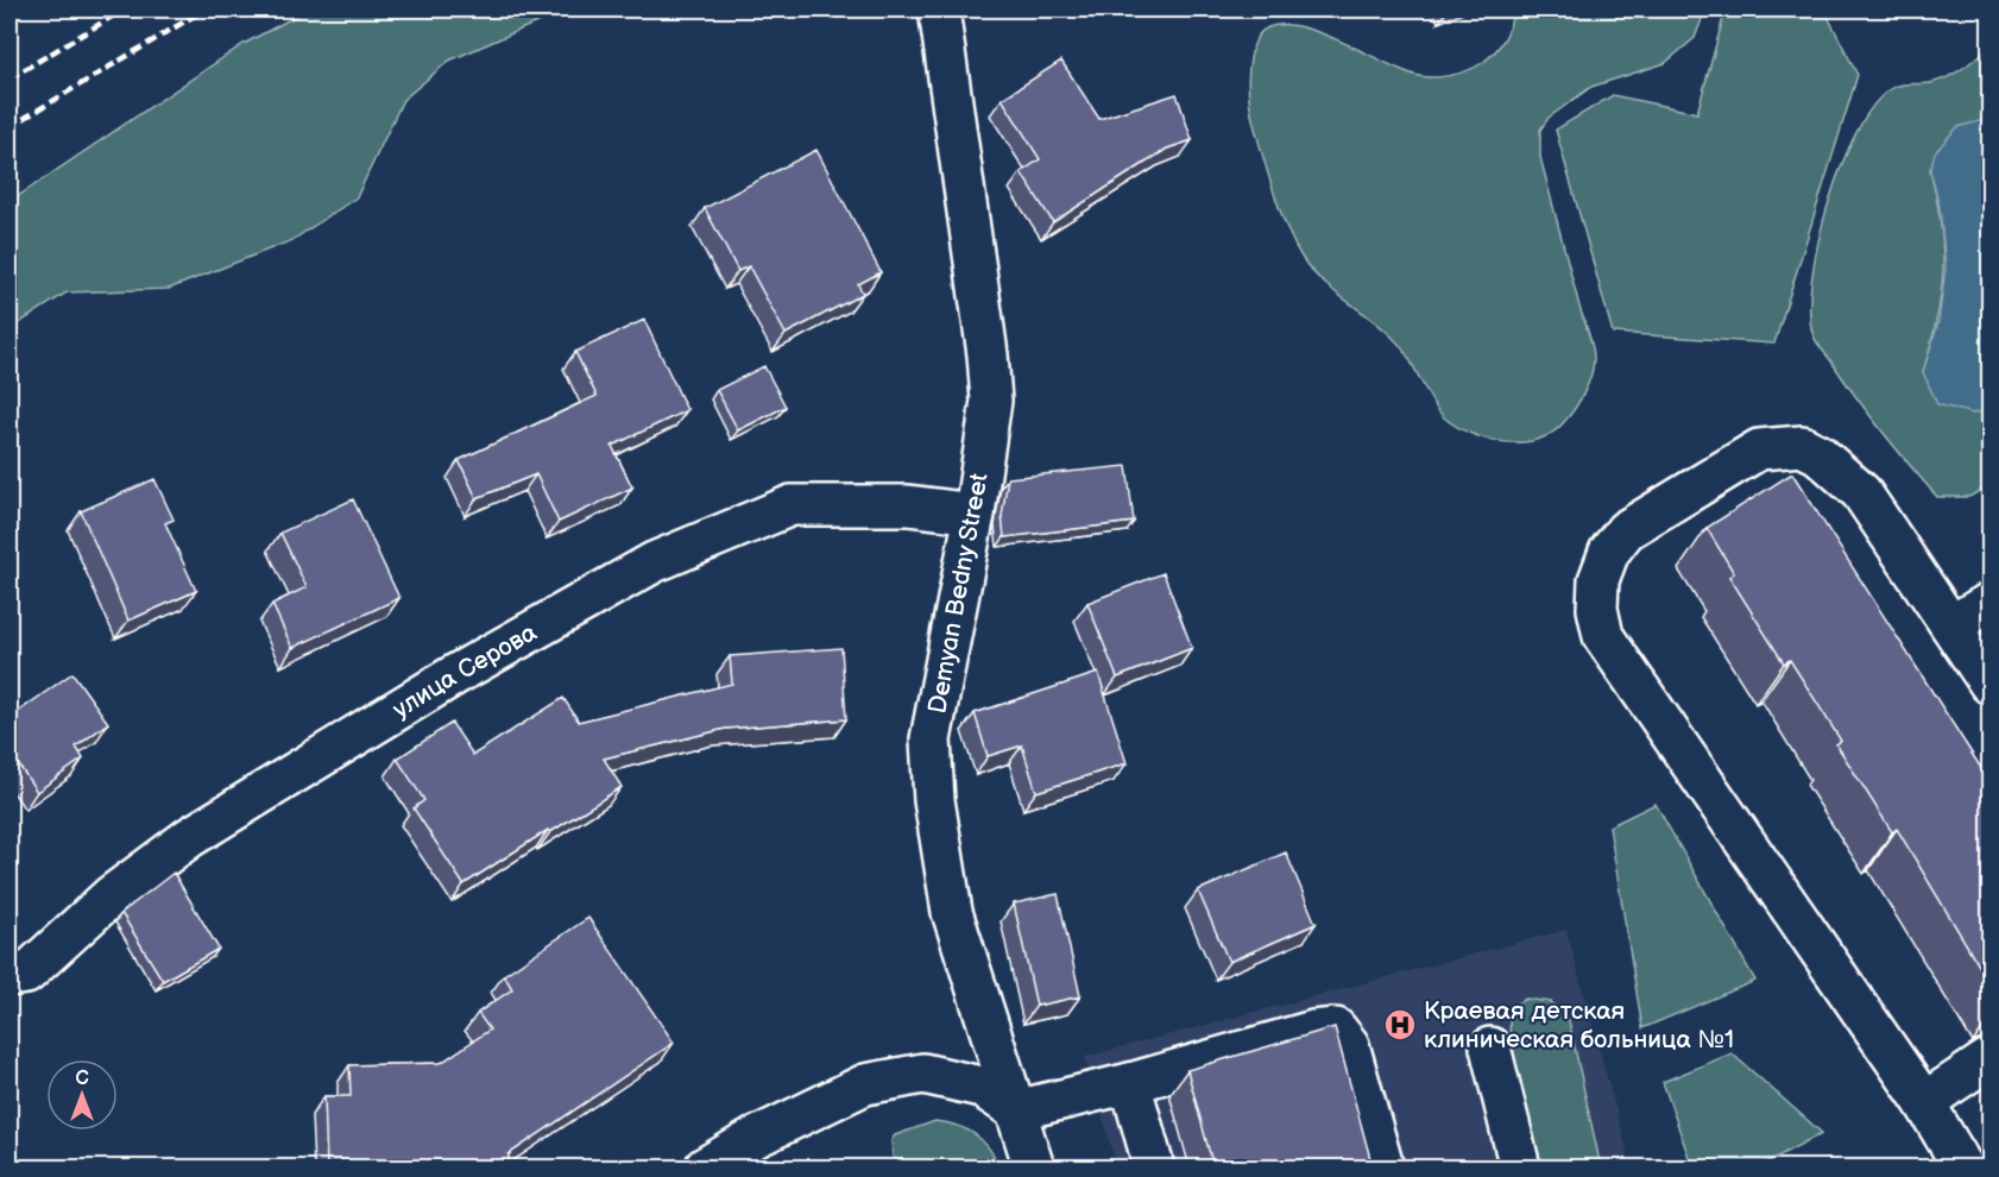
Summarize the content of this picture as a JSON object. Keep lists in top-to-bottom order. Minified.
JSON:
{"streets":{"street":["Demyan Bedny Street","улица Серова"]},"crossings":[["Demyan Bedny Street","улица Серова"]],"places":{"hospital":["Краевая детская клиническая больница №1"]},"north":"top"}
